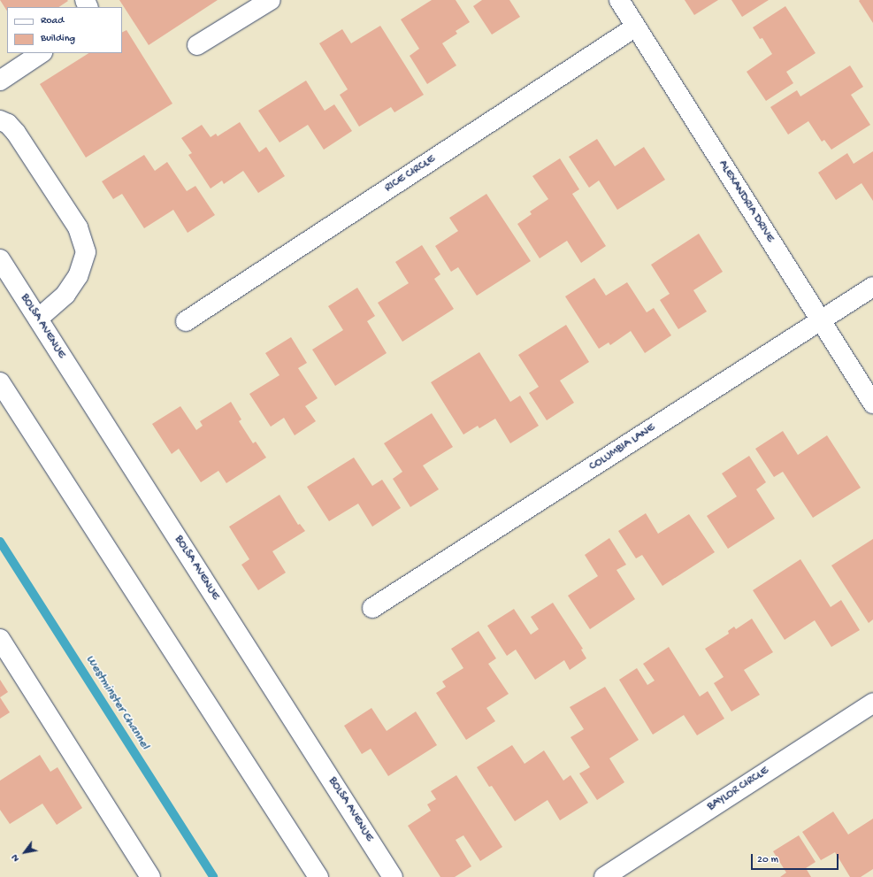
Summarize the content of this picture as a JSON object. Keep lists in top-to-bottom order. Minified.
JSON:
{"streets":{"street":["RICE CIRCLE","ALEXANDRIA DRIVE","BOLSA AVENUE","COLUMBIA LANE","BAYLOR CIRCLE"]},"crossings":[["RICE CIRCLE","ALEXANDRIA DRIVE"],["ALEXANDRIA DRIVE","COLUMBIA LANE"]],"water":["Westminster Channel"],"legend":["Road","Building"],"scale_bar":"20 m","north":"bottom left"}
